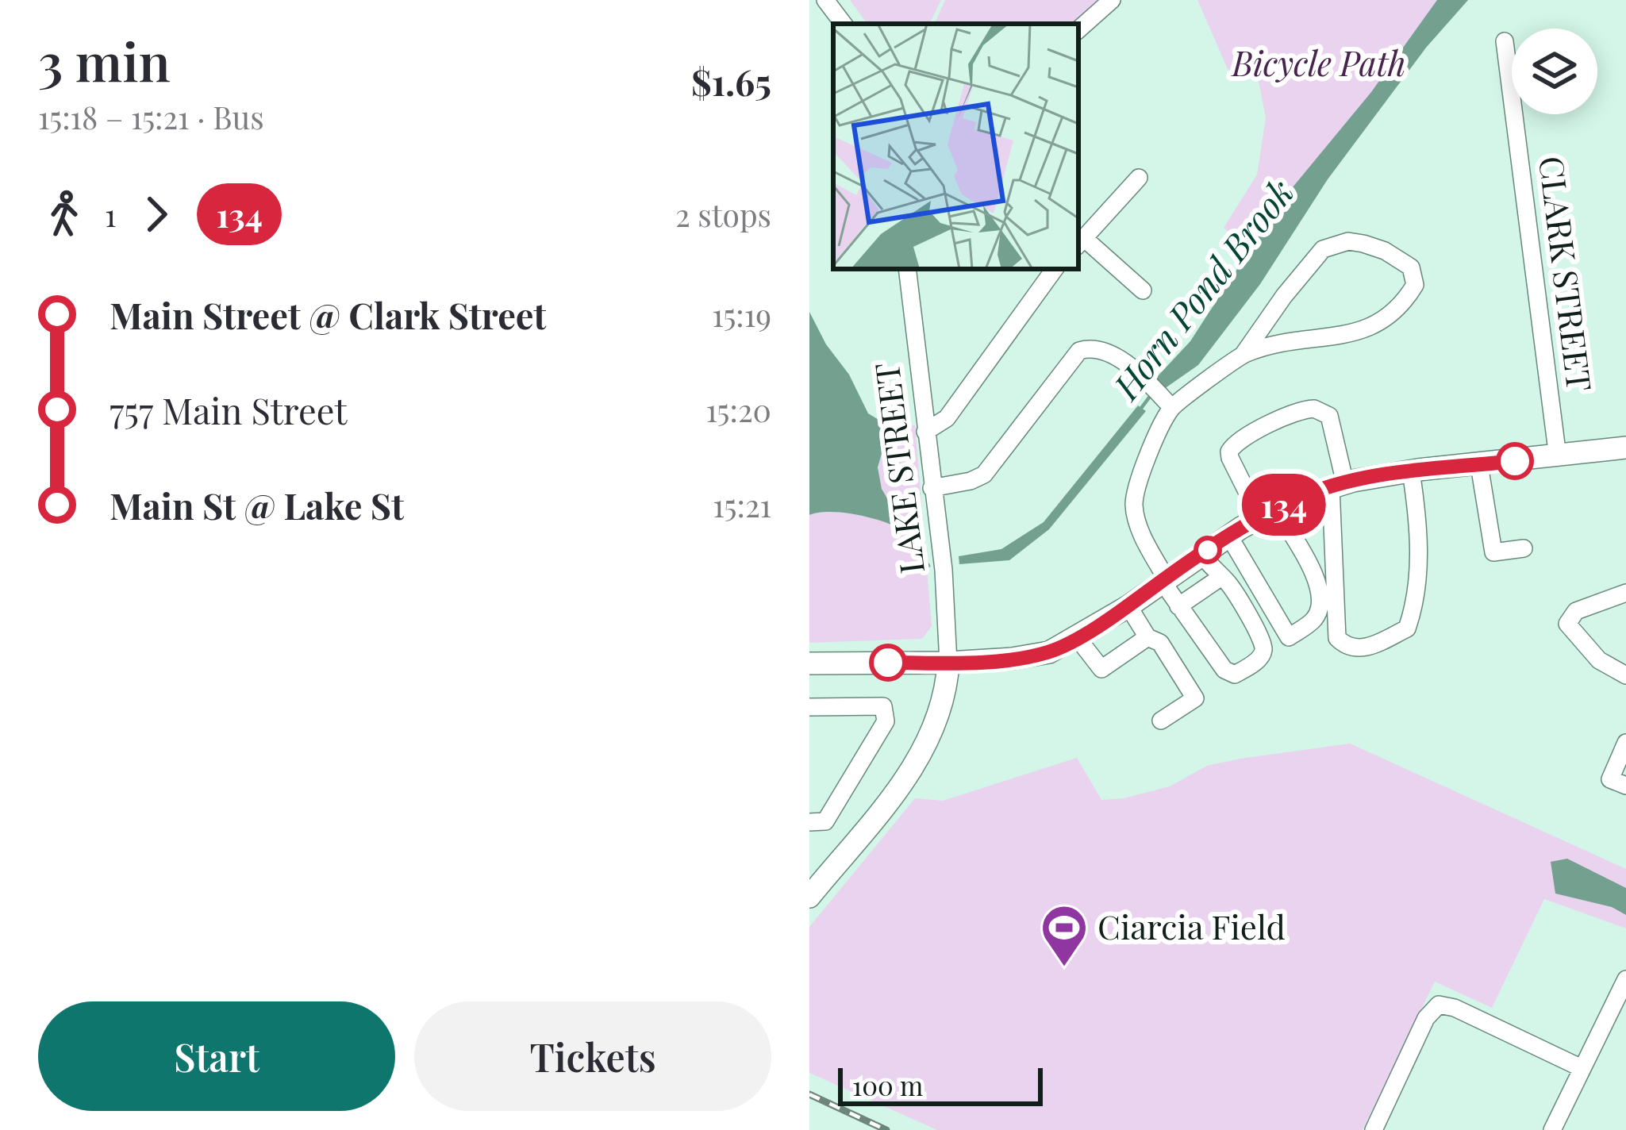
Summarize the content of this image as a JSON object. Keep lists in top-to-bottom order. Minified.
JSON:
{"streets":{"street":["CLARK STREET","LAKE STREET"]},"water":["Horn Pond Brook"],"parks":["Bicycle Path"],"places":{"sports":["Ciarcia Field"]},"lines":["bus line 134"],"scale_bar":"100 m","page":{"heading":["3 min","15:18 – 15:21 · Bus","$1.65"],"on_map":"134","legs":["1","134","2 stops"],"list":[{"name":"Main Street @ Clark Street","value":"15:19"},{"name":"757 Main Street","value":"15:20"},{"name":"Main St @ Lake St","value":"15:21"}],"buttons":["Start","Tickets"],"scale":"100 m"}}
